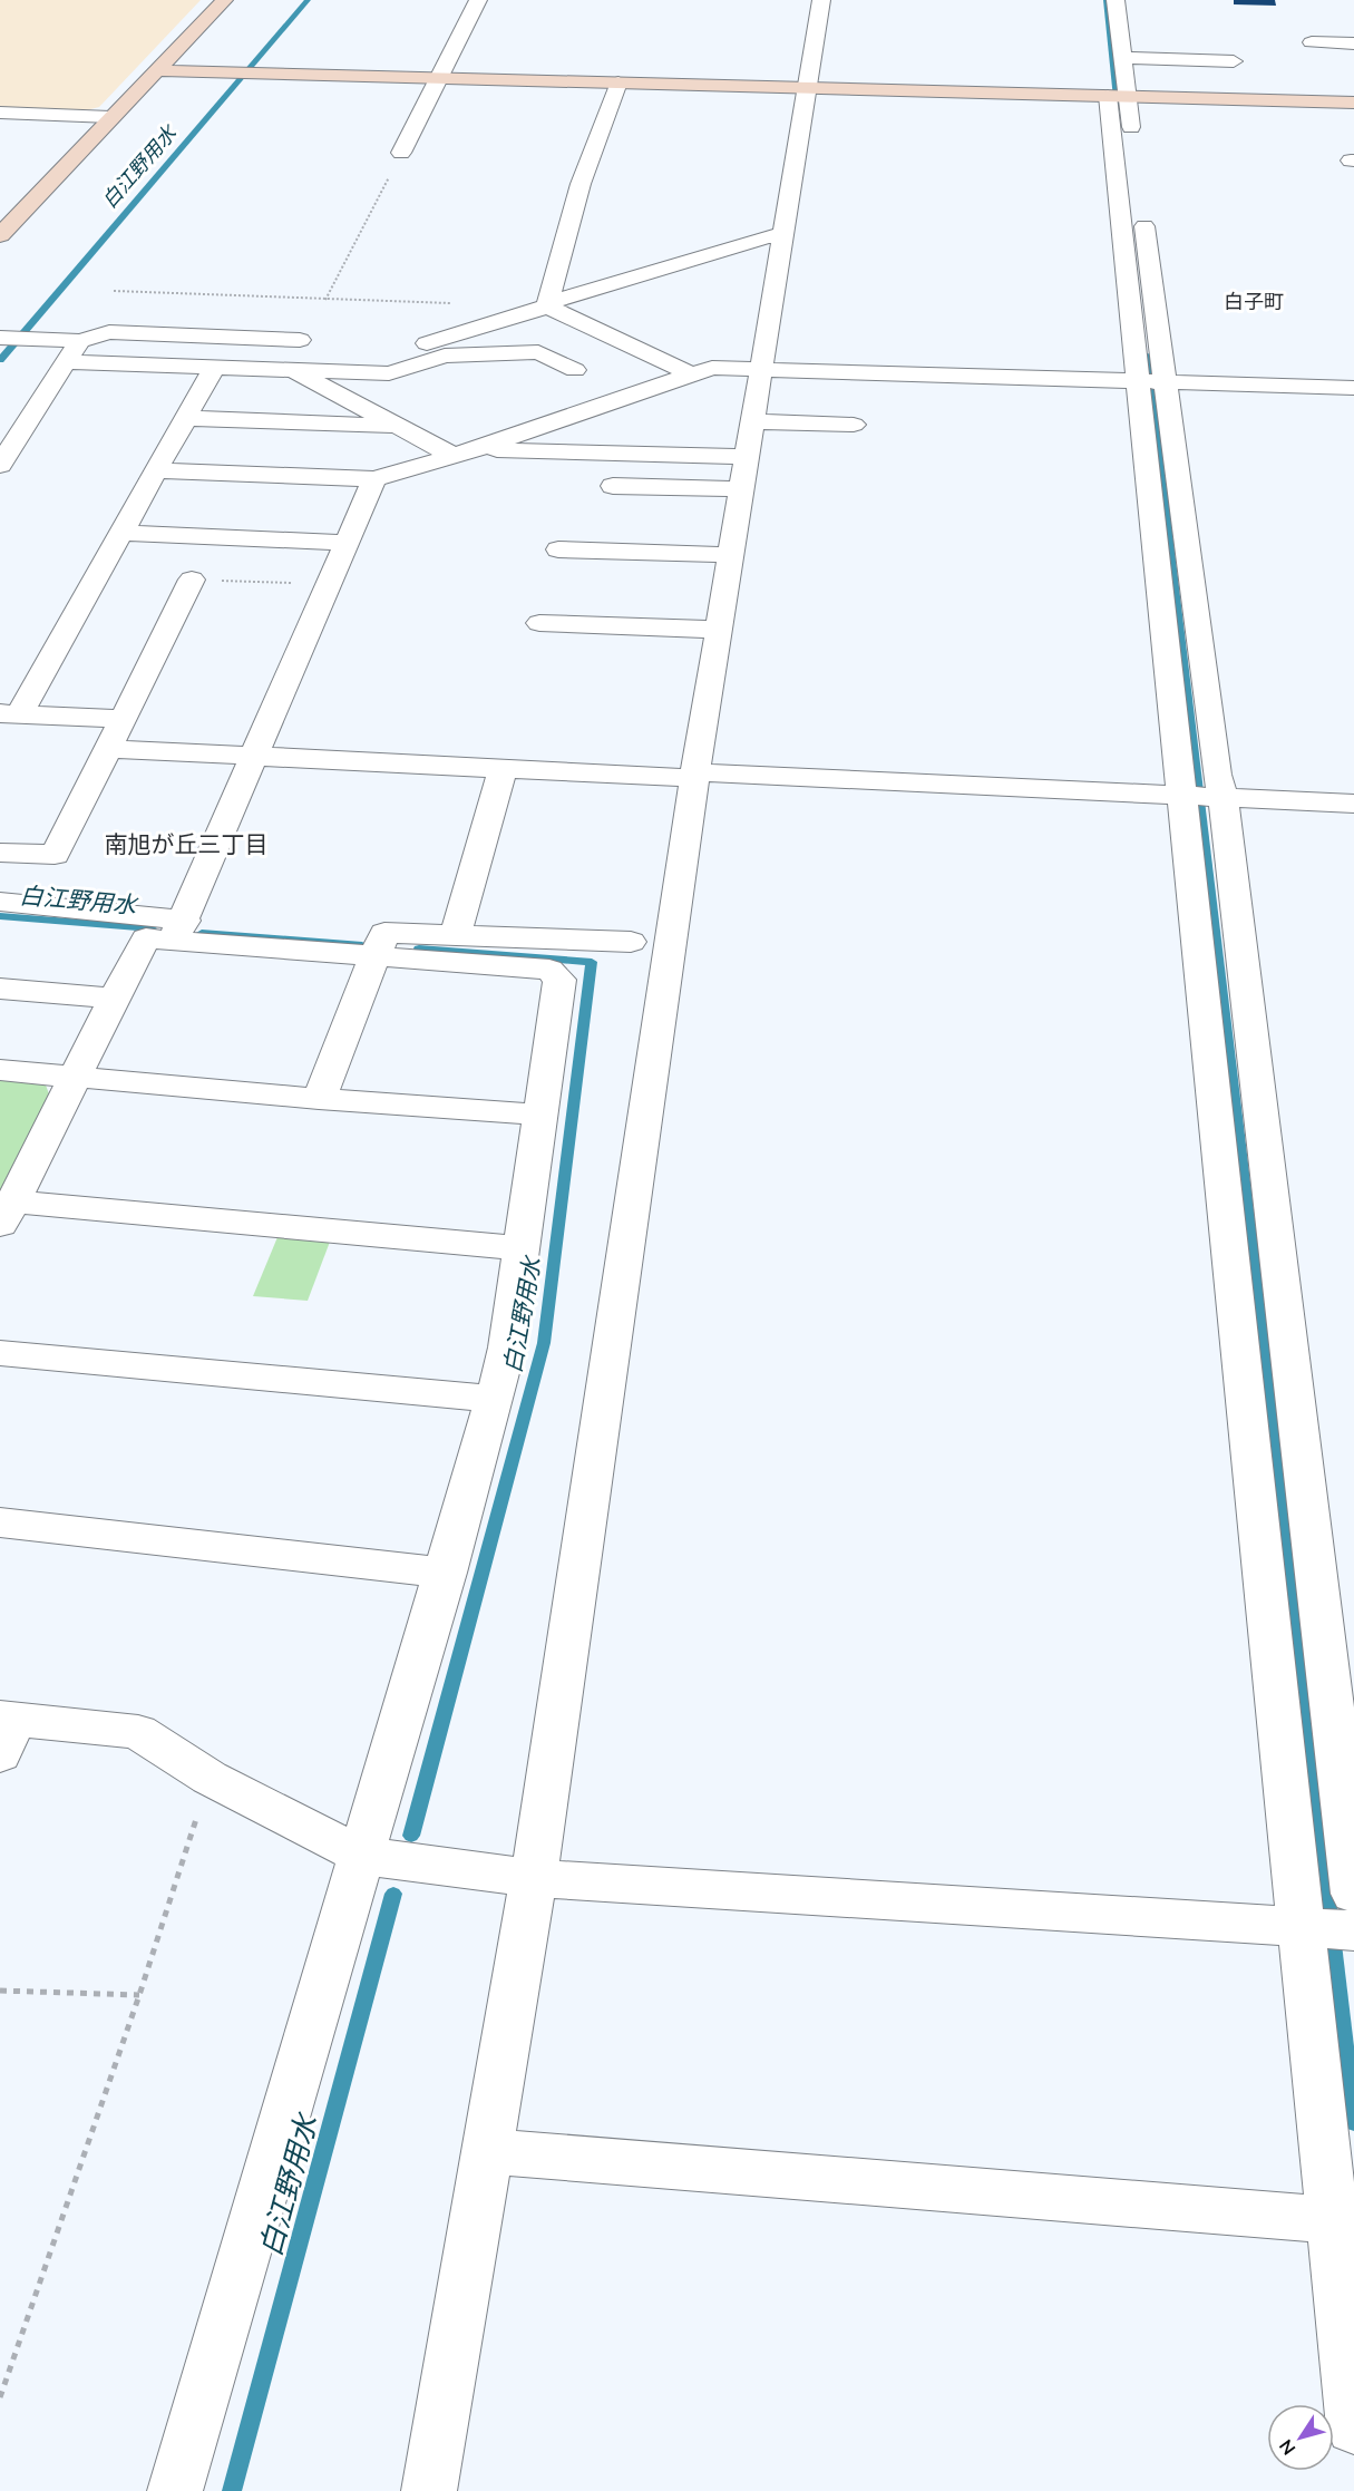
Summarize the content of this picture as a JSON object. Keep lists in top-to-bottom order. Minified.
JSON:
{"districts":["白子町","南旭が丘三丁目"],"water":["白江野用水"],"north":"bottom left"}
